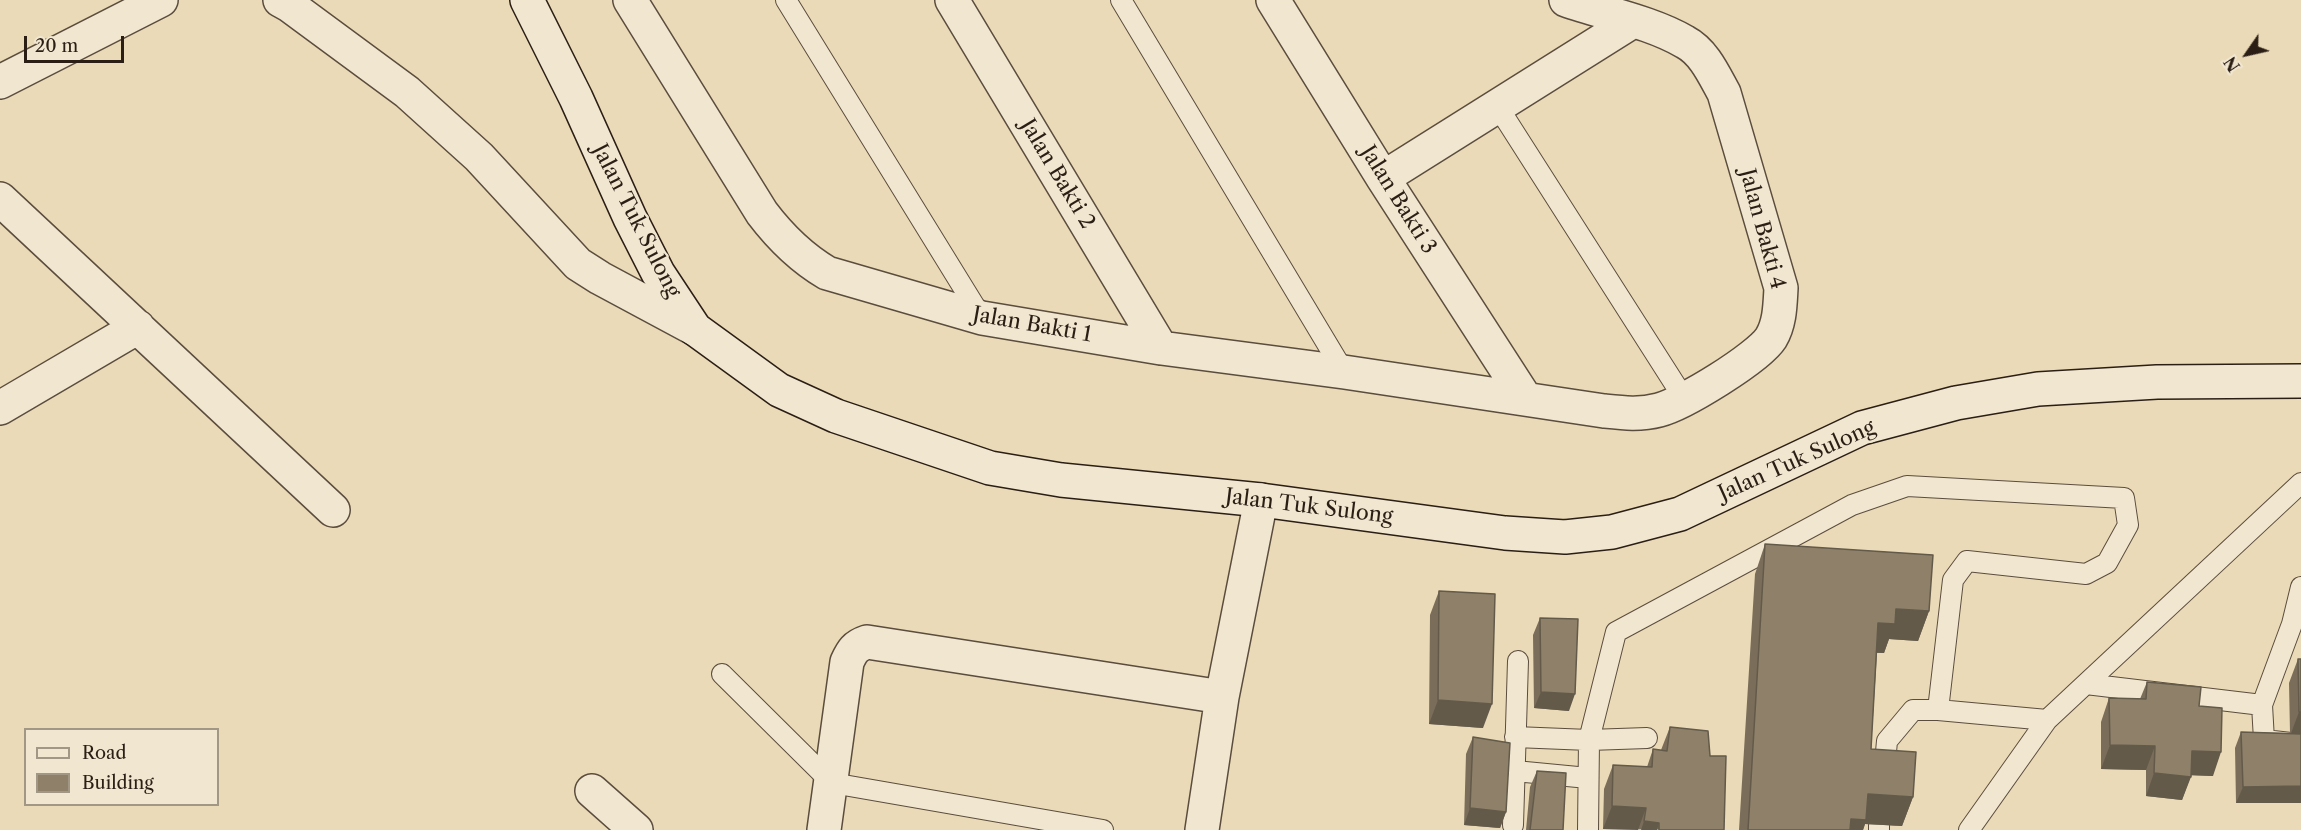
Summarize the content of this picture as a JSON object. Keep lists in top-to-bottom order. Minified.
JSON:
{"streets":{"street":["Jalan Bakti 2","Jalan Bakti 3","Jalan Tuk Sulong","Jalan Bakti 4","Jalan Bakti 1"]},"crossings":[["Jalan Bakti 2","Jalan Bakti 1"],["Jalan Bakti 3","Jalan Bakti 1"],["Jalan Bakti 4","Jalan Bakti 1"]],"legend":["Road","Building"],"scale_bar":"20 m","north":"bottom left"}
